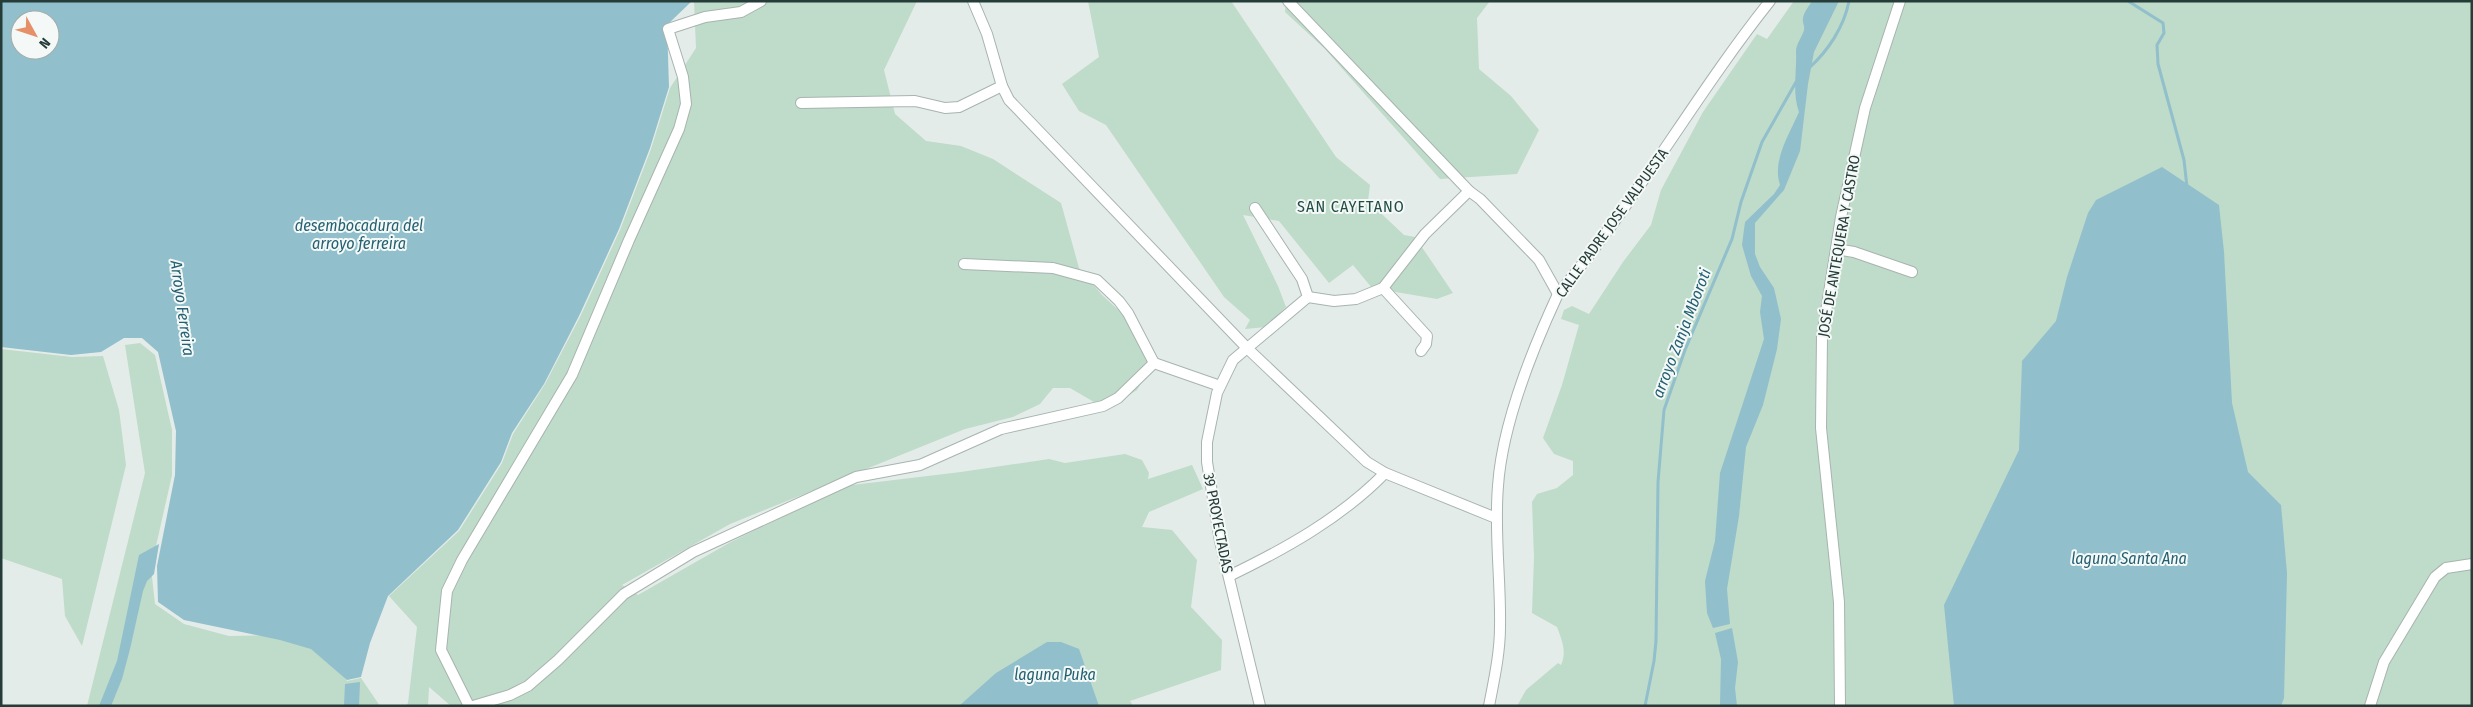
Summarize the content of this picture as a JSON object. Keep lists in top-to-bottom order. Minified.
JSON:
{"streets":{"street":["CALLE PADRE JOSE VALPUESTA","JOSÉ DE ANTEQUERA Y CASTRO","39 PROYECTADAS"]},"districts":["SAN CAYETANO"],"water":["desembocadura del arroyo ferreira","Arroyo Ferreira","arroyo Zanja Mboroti","laguna Santa Ana","laguna Puka"],"north":"bottom right"}
